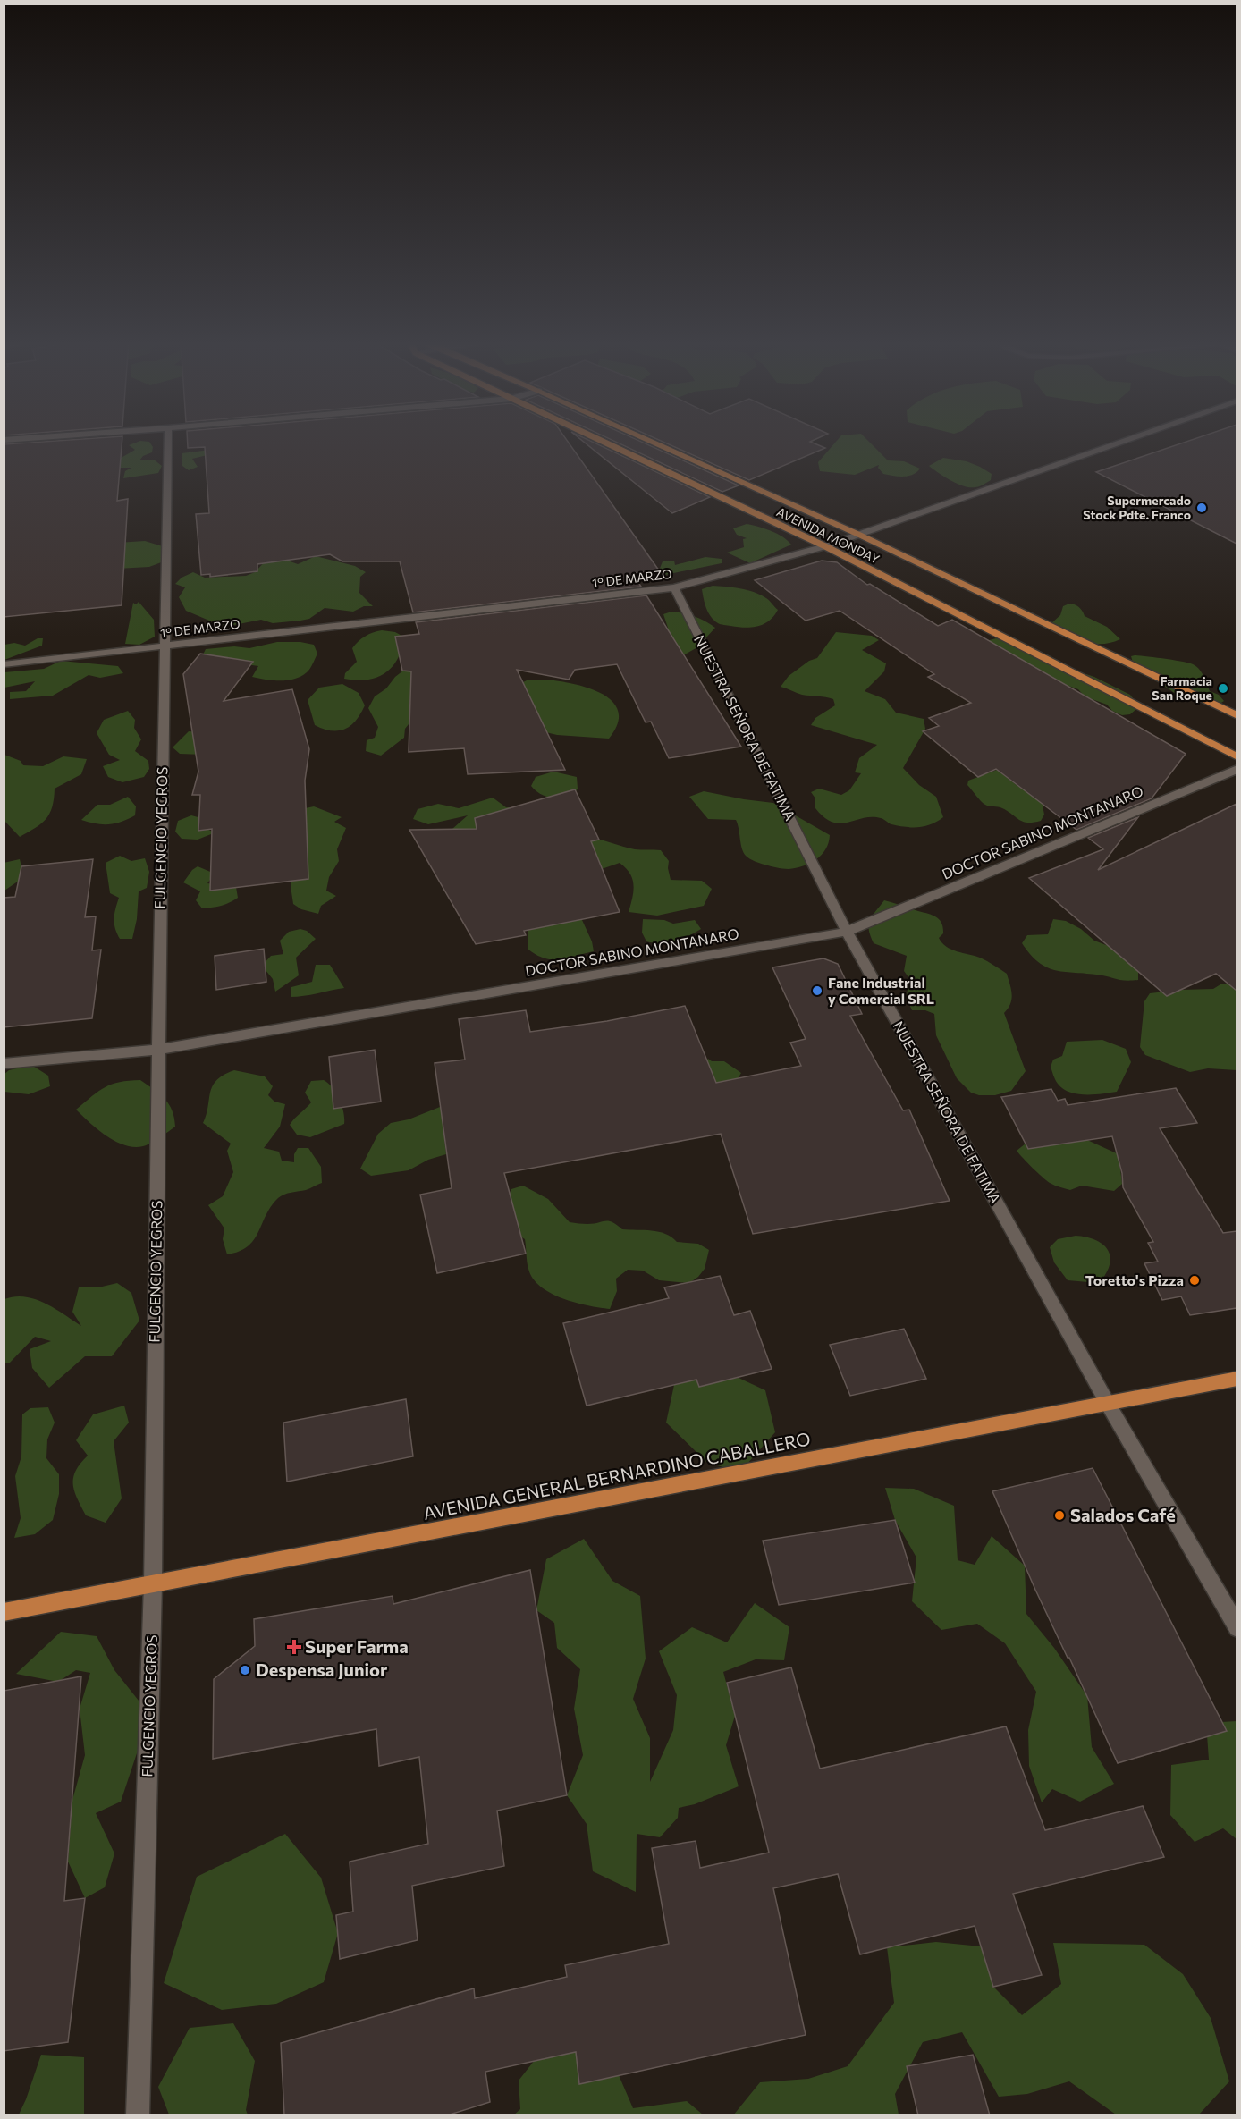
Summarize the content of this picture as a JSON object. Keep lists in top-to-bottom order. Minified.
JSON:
{"streets":{"main road":["AVENIDA MONDAY","AVENIDA GENERAL BERNARDINO CABALLERO"],"street":["1° DE MARZO","NUESTRA SEÑORA DE FATIMA","DOCTOR SABINO MONTANARO","FULGENCIO YEGROS"]},"crossings":[["AVENIDA MONDAY","1° DE MARZO"],["1° DE MARZO","NUESTRA SEÑORA DE FATIMA"],["1° DE MARZO","FULGENCIO YEGROS"],["NUESTRA SEÑORA DE FATIMA","DOCTOR SABINO MONTANARO"],["NUESTRA SEÑORA DE FATIMA","AVENIDA GENERAL BERNARDINO CABALLERO"],["DOCTOR SABINO MONTANARO","FULGENCIO YEGROS"],["FULGENCIO YEGROS","AVENIDA GENERAL BERNARDINO CABALLERO"]],"places":{"other":["Supermercado Stock Pdte. Franco","Farmacia San Roque","Fane Industrial y Comercial SRL","Toretto's Pizza","Salados Café","Despensa Junior"],"health":["Super Farma"]}}
